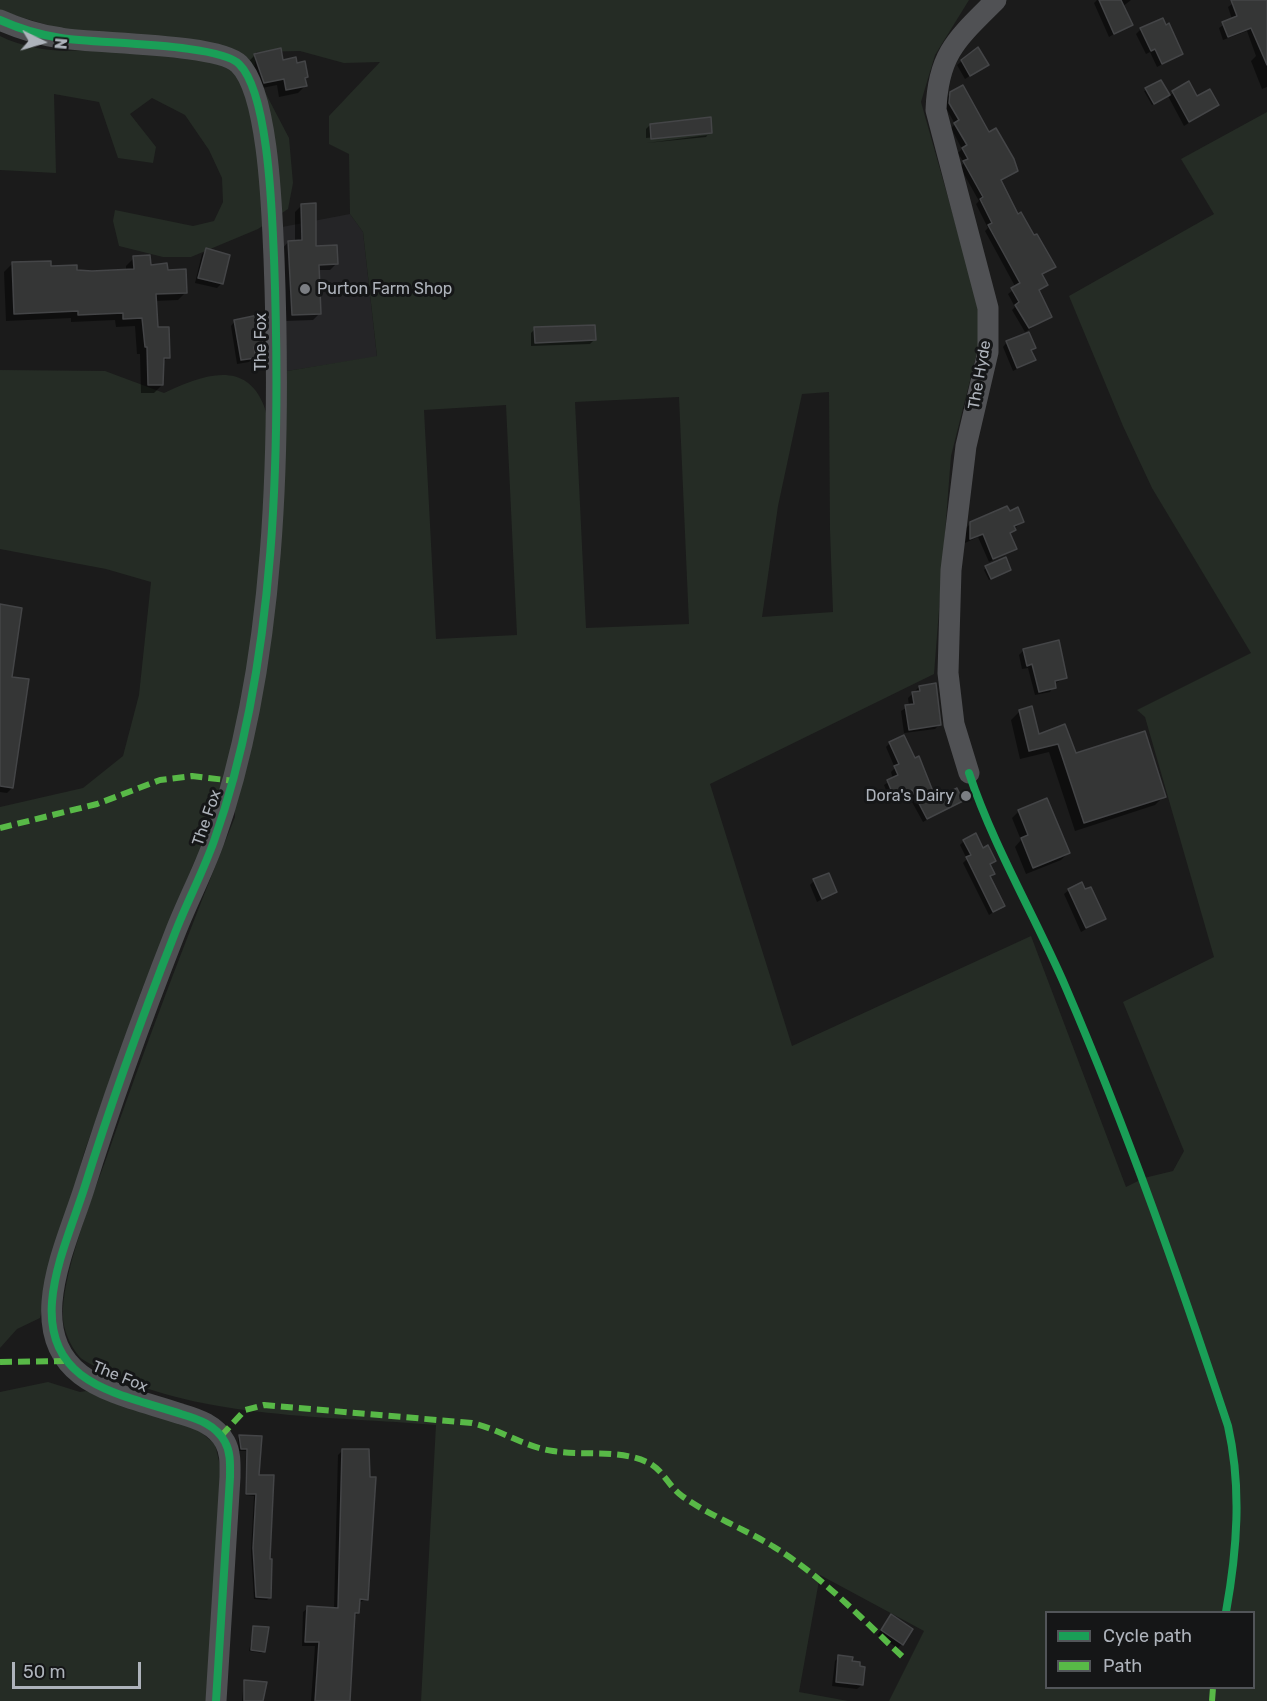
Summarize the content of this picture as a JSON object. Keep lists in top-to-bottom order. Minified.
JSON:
{"streets":{"street":["The Fox","The Hyde"]},"places":["Purton Farm Shop","Dora's Dairy"],"legend":["Cycle path","Path"],"scale_bar":"50 m","north":"right"}
